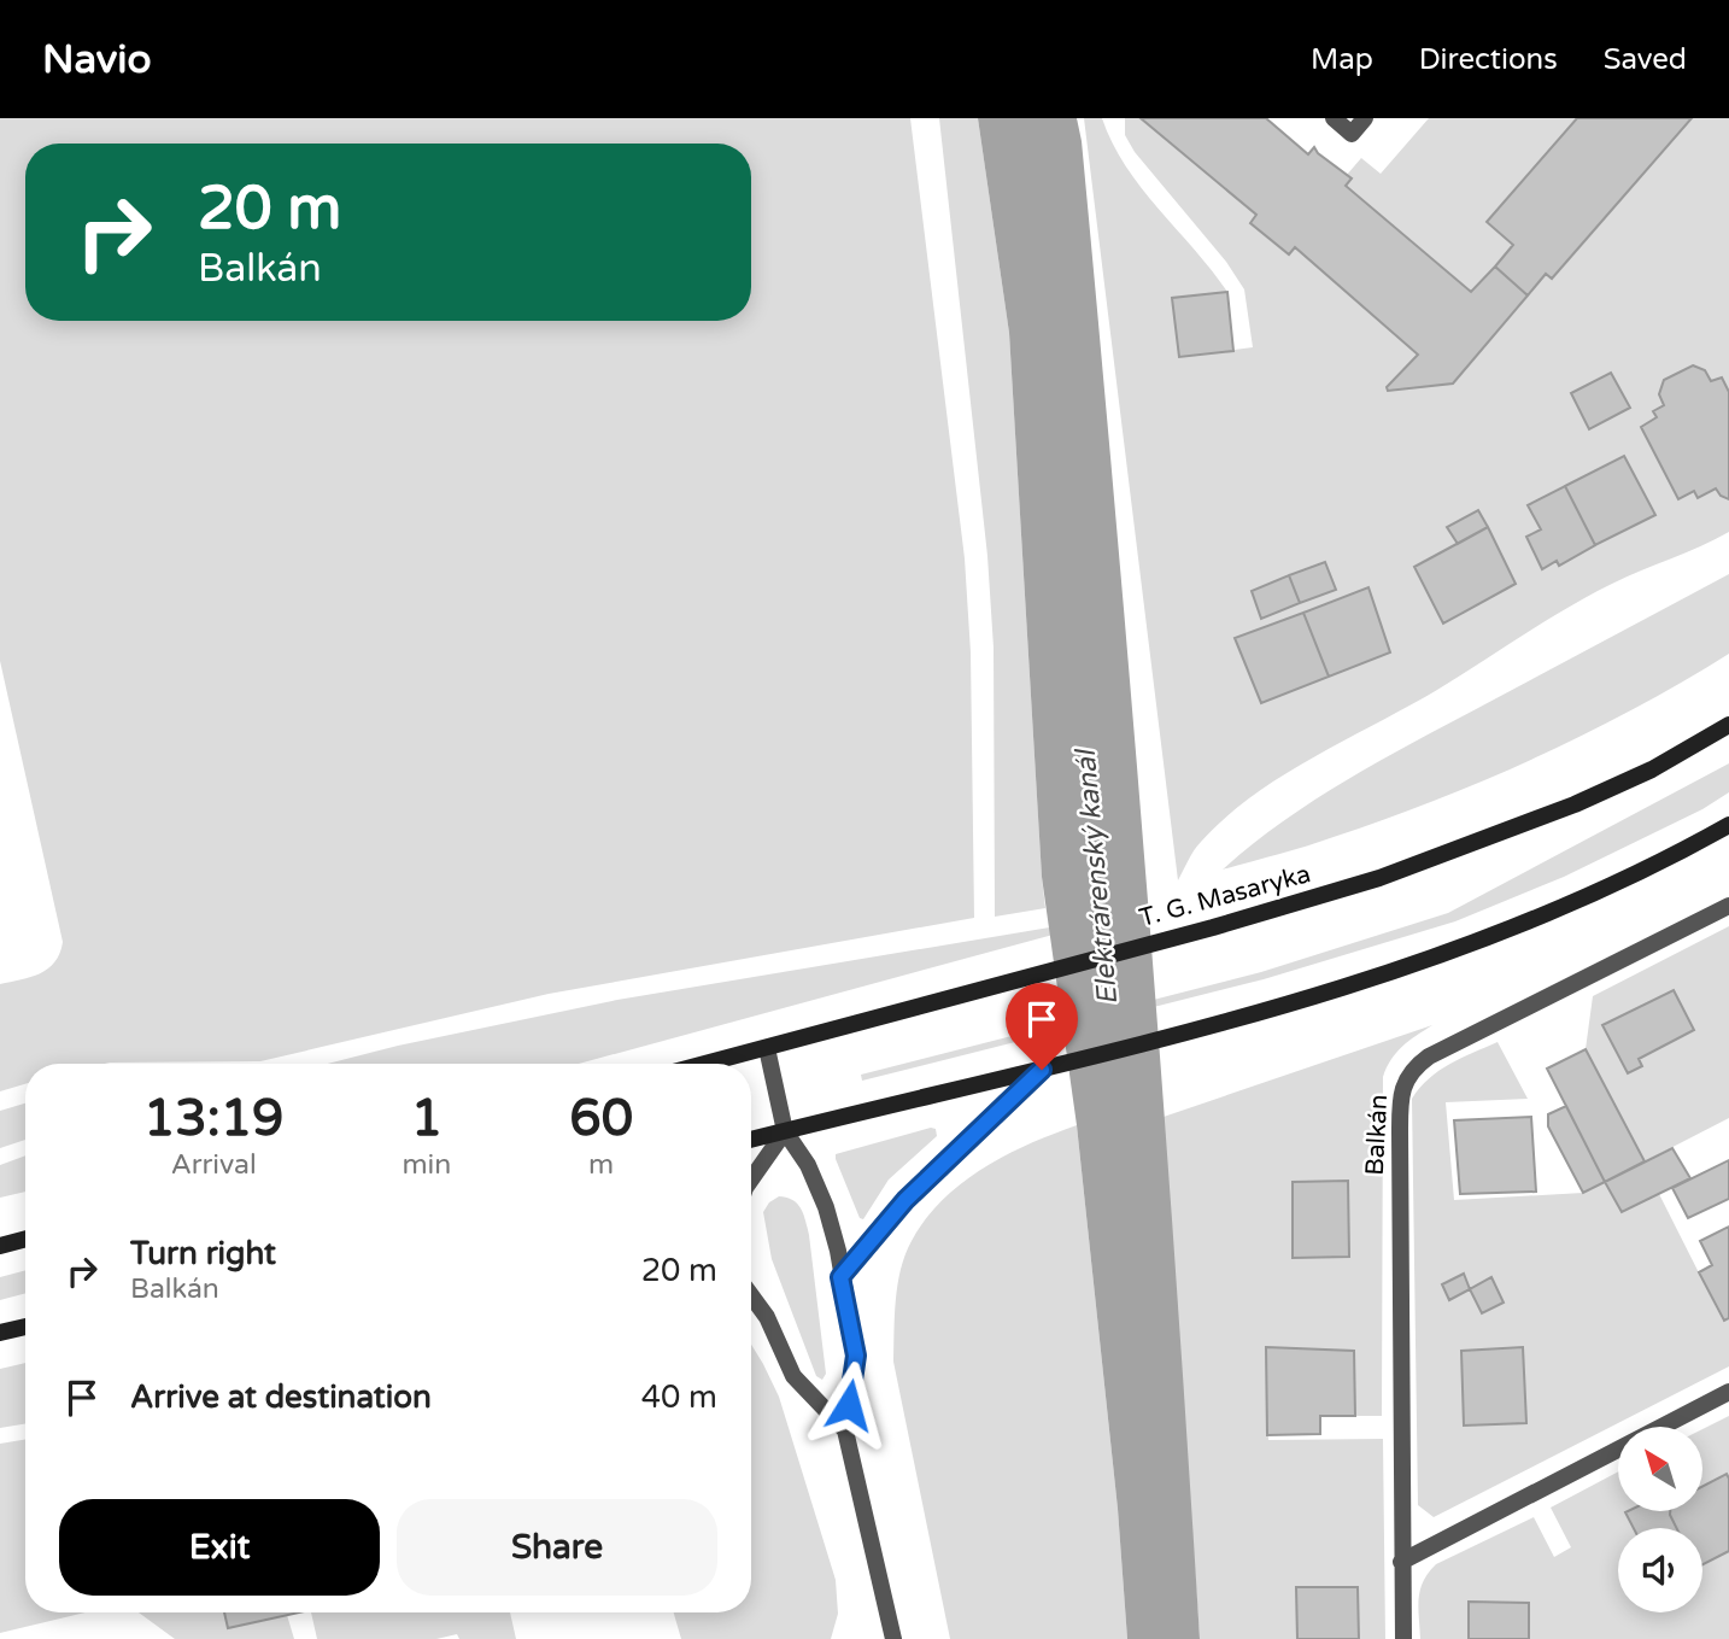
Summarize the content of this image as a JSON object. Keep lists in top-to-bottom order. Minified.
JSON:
{"streets":{"street":["T. G. Masaryka","Balkán"]},"water":["Elektrárenský kanál"],"north":"top left","page":{"header":"Navio","nav":["Map","Directions","Saved"],"turn":["20 m","Balkán"],"eta":["13:19","Arrival","1","min","60","m"],"list":[{"name":"Turn right","note":"Balkán","value":"20 m"},{"name":"Arrive at destination","value":"40 m"}],"buttons":["Exit","Share"]}}
